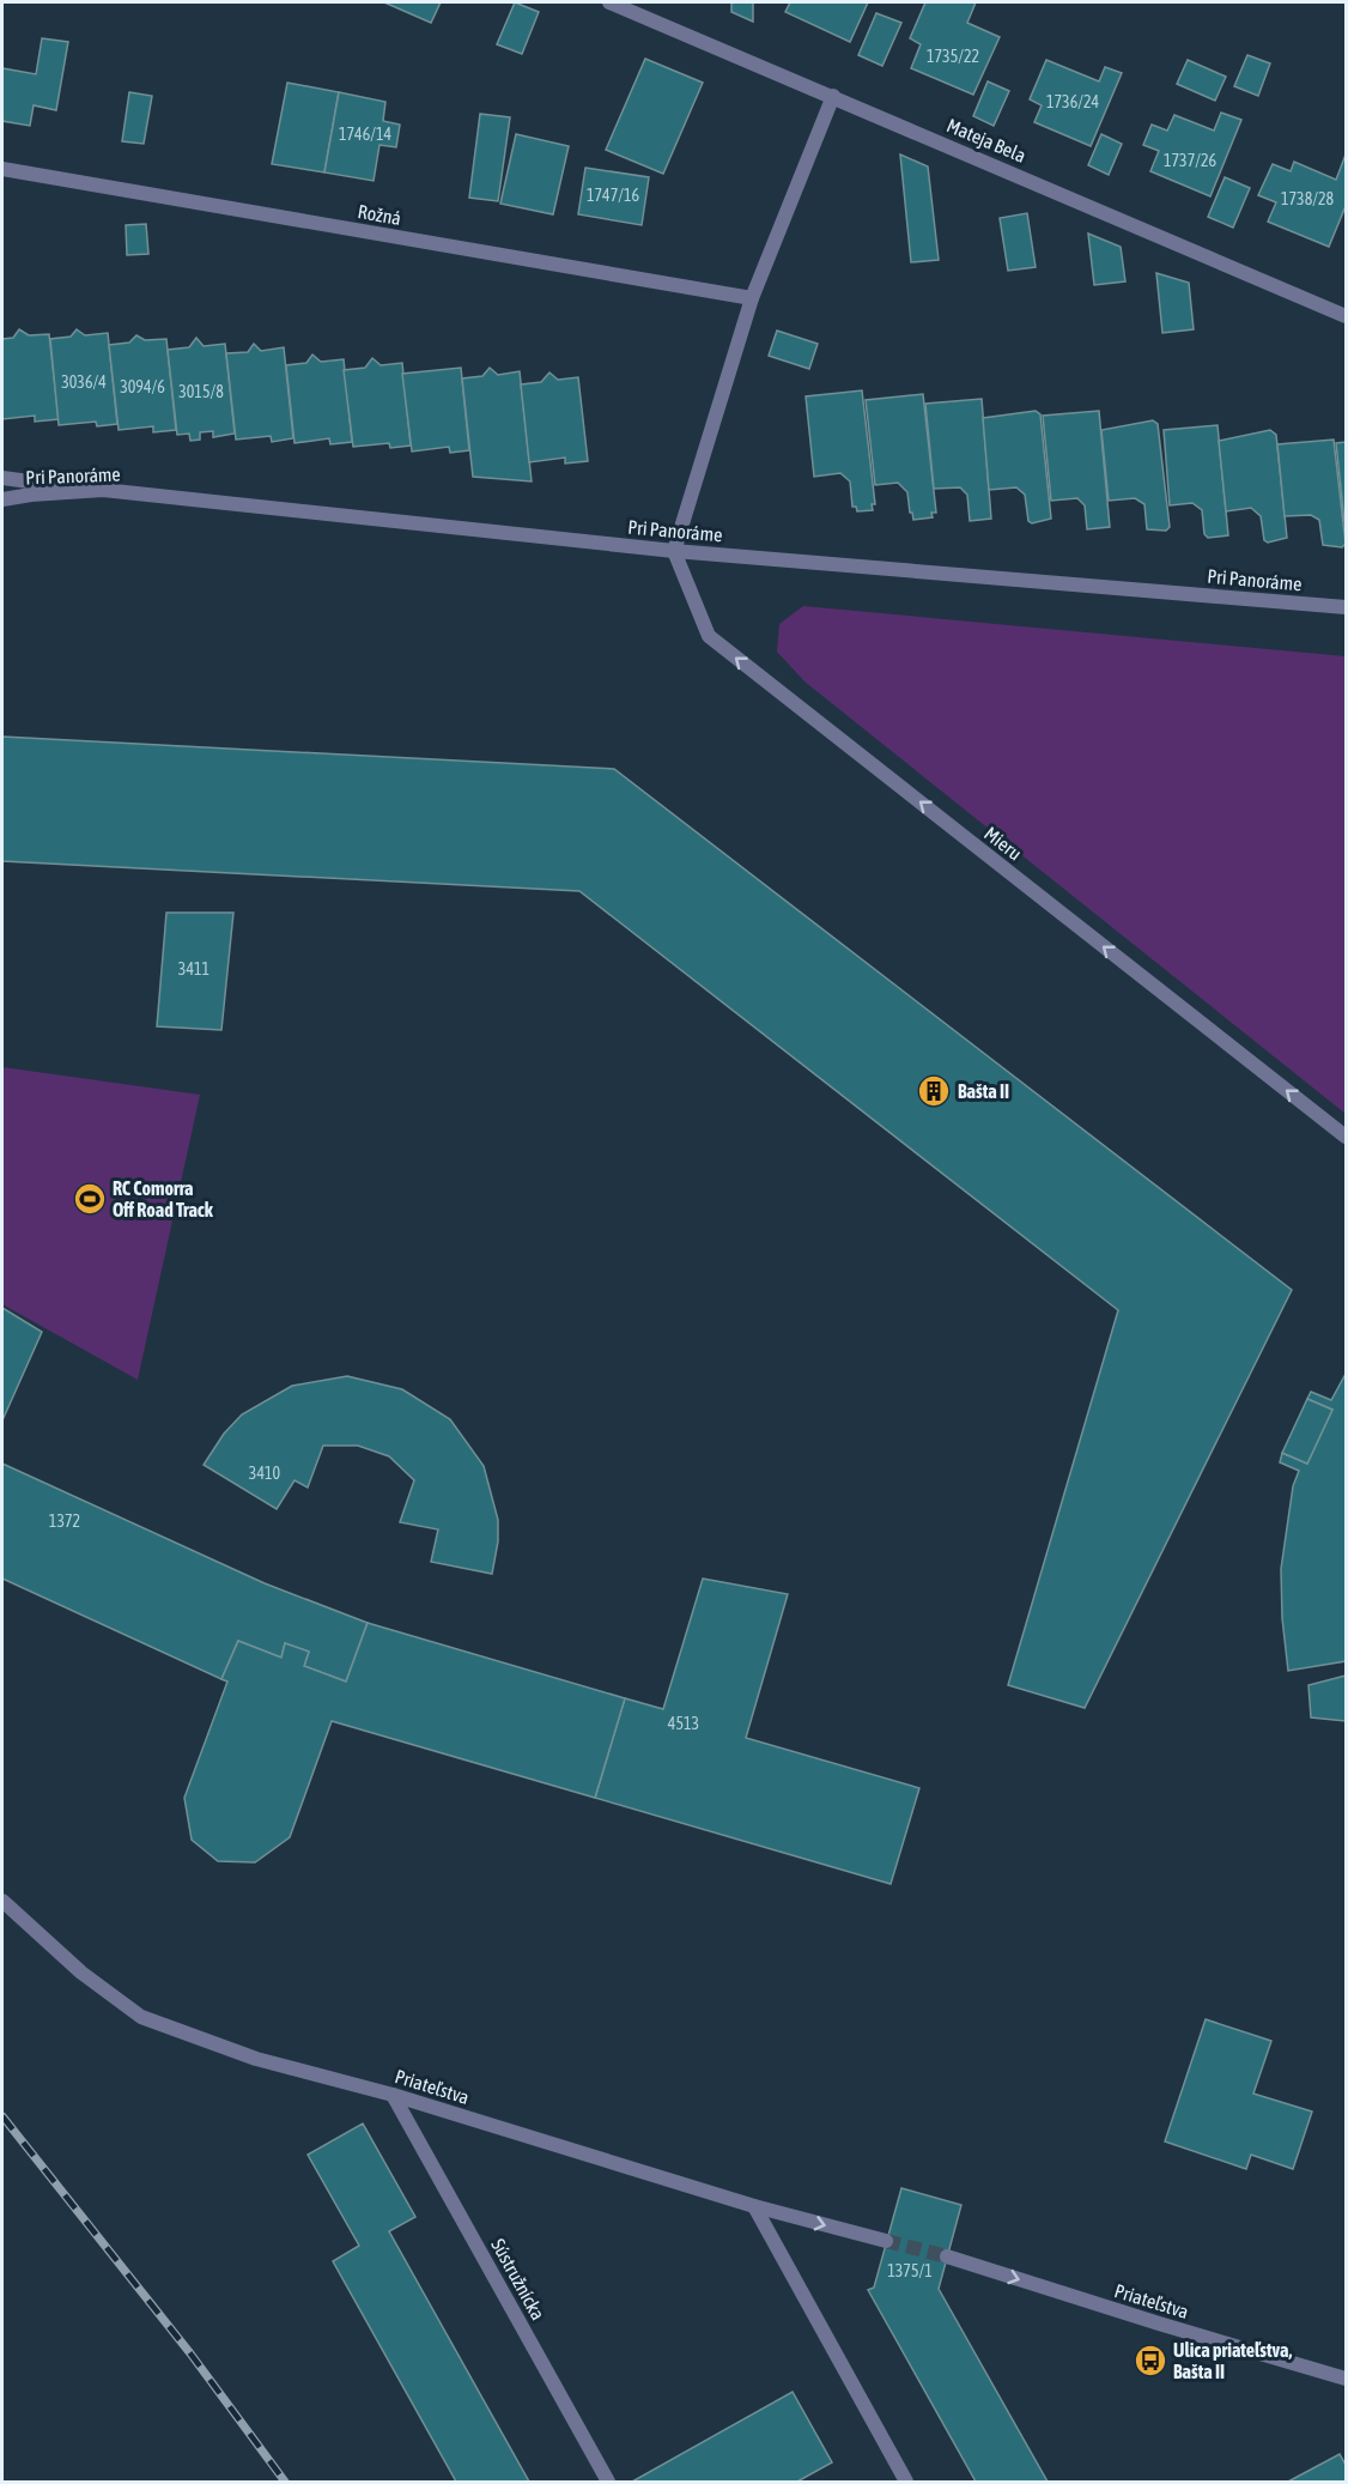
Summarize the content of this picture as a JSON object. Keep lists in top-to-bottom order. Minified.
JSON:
{"streets":{"street":["Mateja Bela","Rožná","Pri Panoráme","Mieru","Priateľstva","Sústružnícka"]},"crossings":[["Pri Panoráme","Mieru"],["Priateľstva","Sústružnícka"]],"one_way":["Mieru","Priateľstva"],"places":{"building":["Bašta II"],"sports":["RC Comorra Off Road Track"],"bus stop":["Ulica priateľstva, Bašta II"]},"house_numbers":["1735/22","1736/24","1746/14","1737/26","1747/16","1738/28","3036/4","3094/6","3015/8","3411","3410","1372","4513","1375/1"]}
